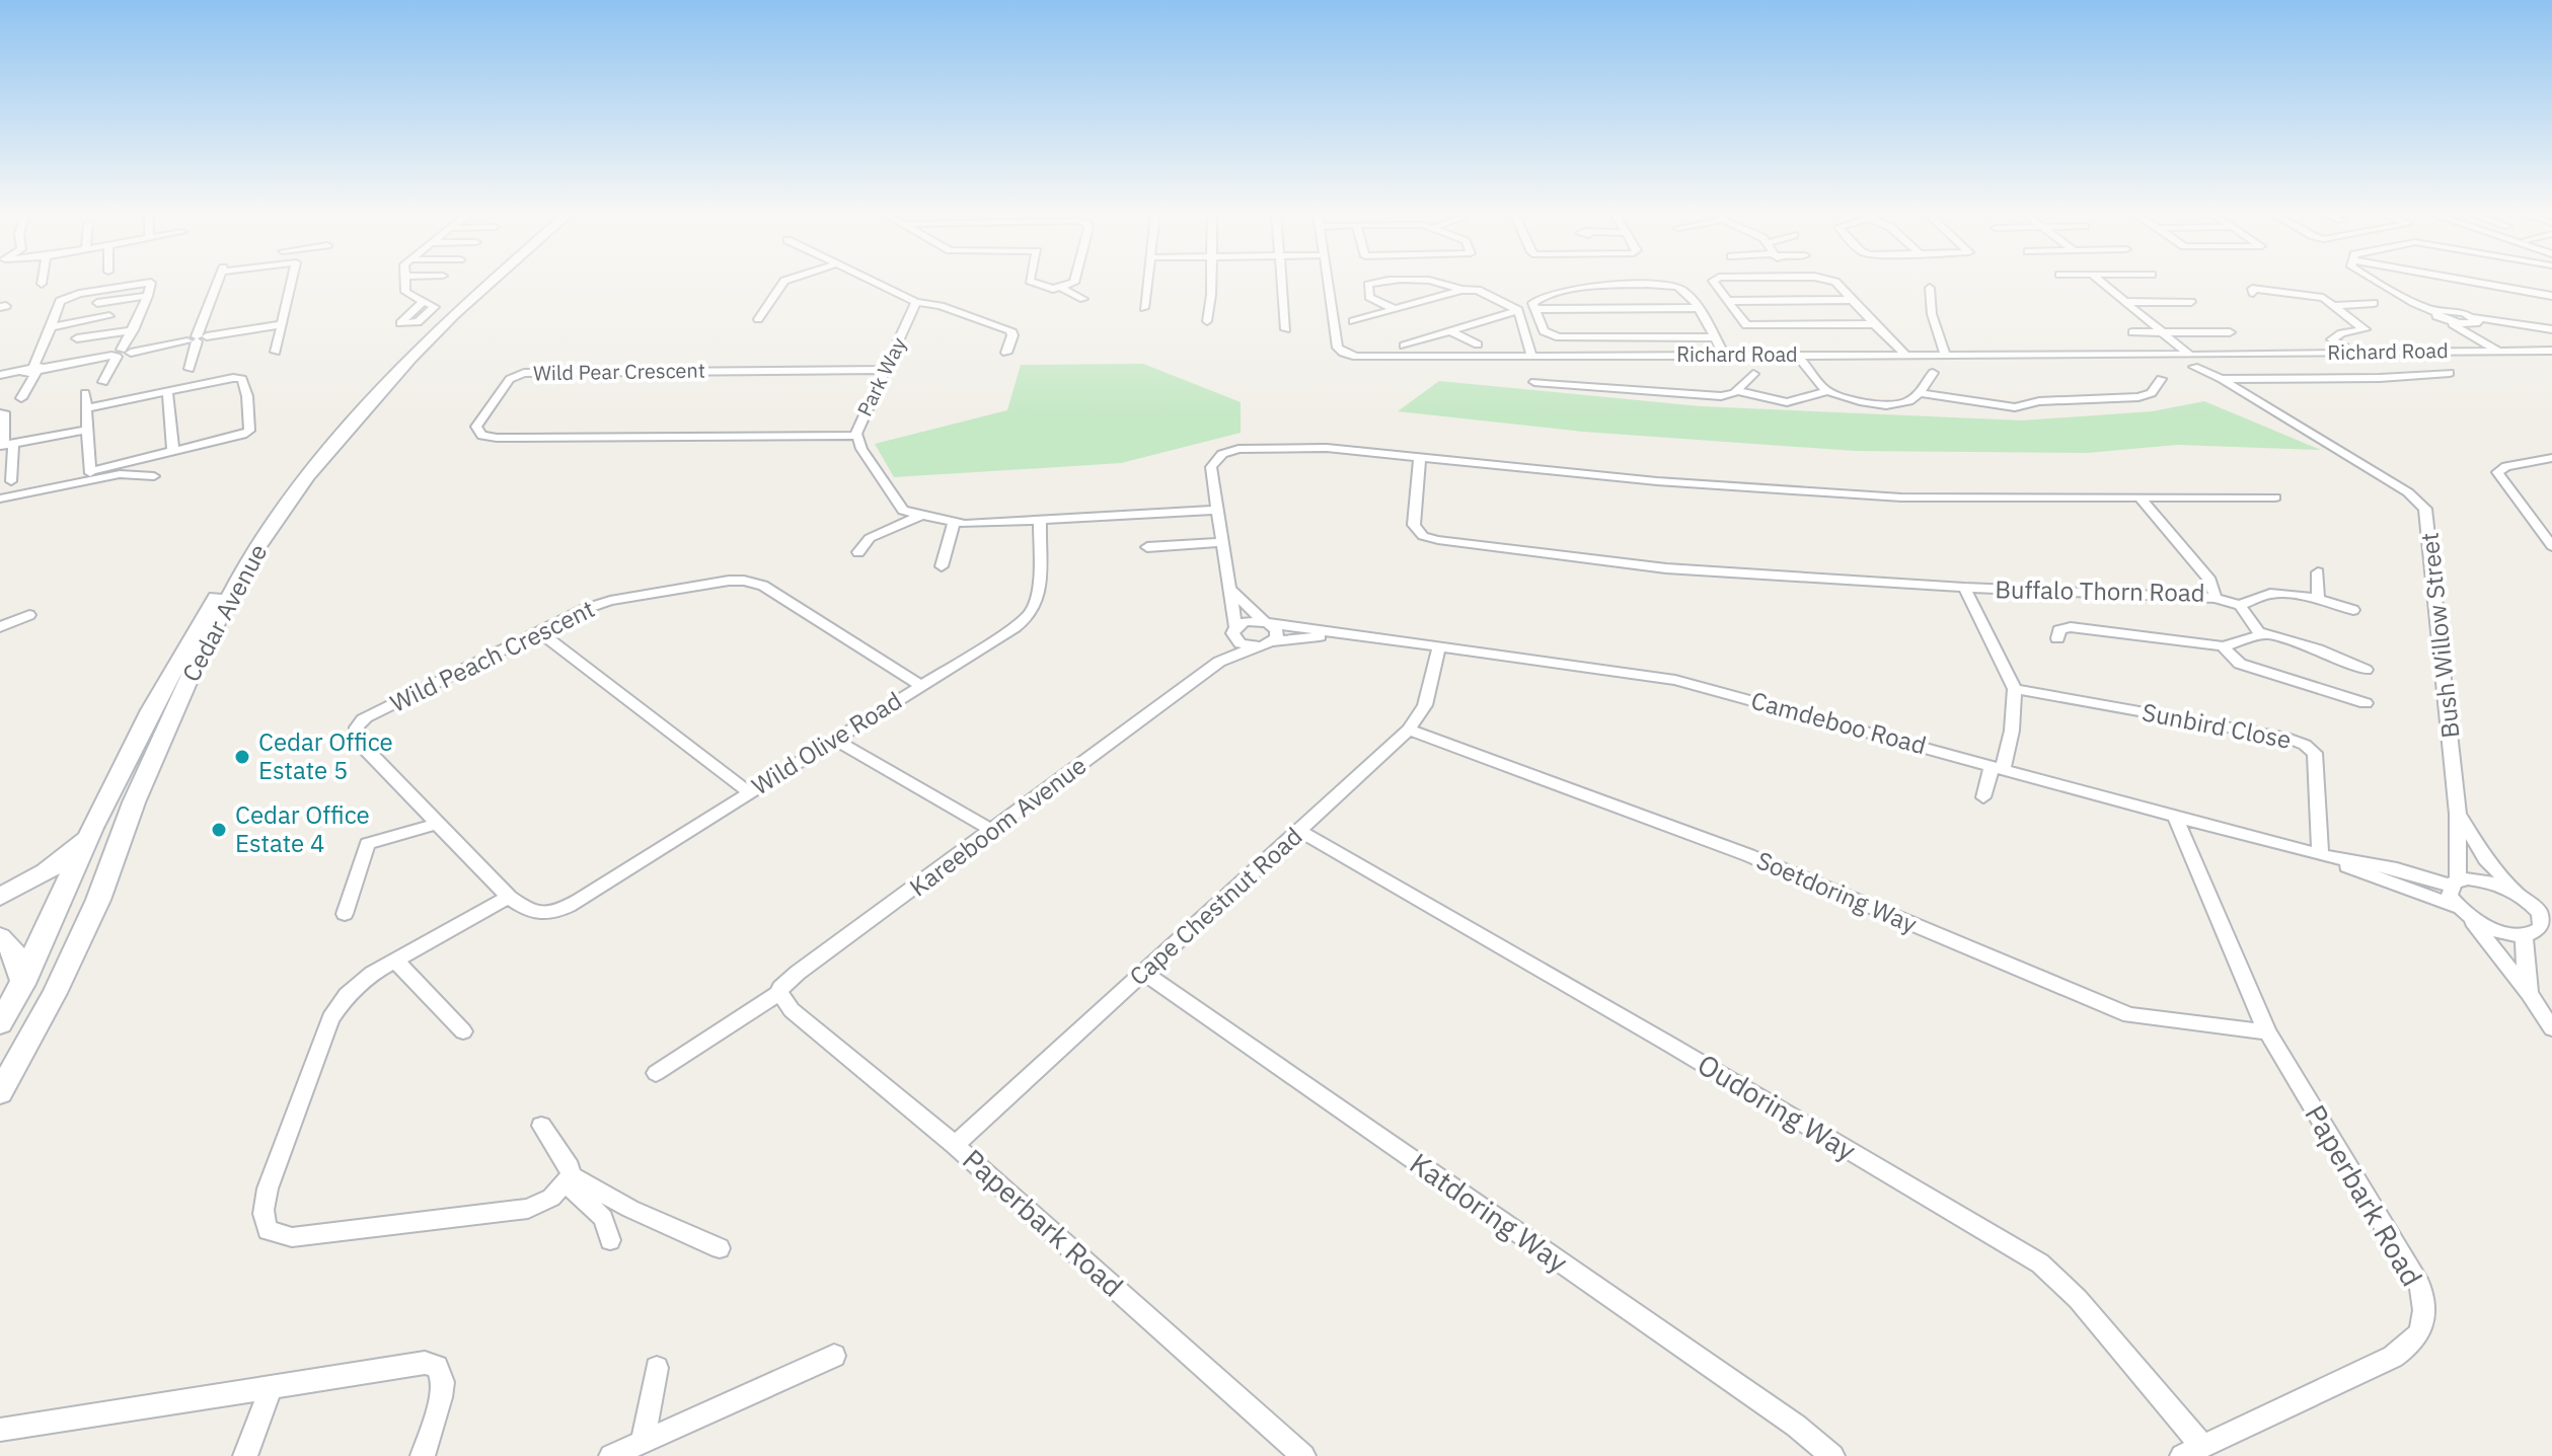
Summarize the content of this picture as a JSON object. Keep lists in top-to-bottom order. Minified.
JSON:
{"streets":{"main road":["Cedar Avenue"],"street":["Richard Road","Wild Pear Crescent","Park Way","Buffalo Thorn Road","Bush Willow Street","Wild Peach Crescent","Camdeboo Road","Sunbird Close","Wild Olive Road","Kareeboom Avenue","Soetdoring Way","Cape Chestnut Road","Oudoring Way","Paperbark Road","Katdoring Way"]},"crossings":[["Richard Road","Bush Willow Street"],["Wild Pear Crescent","Park Way"],["Park Way","Wild Olive Road"],["Bush Willow Street","Camdeboo Road"],["Wild Peach Crescent","Wild Olive Road"],["Camdeboo Road","Sunbird Close"],["Camdeboo Road","Kareeboom Avenue"],["Camdeboo Road","Cape Chestnut Road"],["Camdeboo Road","Paperbark Road"],["Kareeboom Avenue","Paperbark Road"],["Soetdoring Way","Cape Chestnut Road"],["Soetdoring Way","Paperbark Road"],["Cape Chestnut Road","Oudoring Way"],["Cape Chestnut Road","Paperbark Road"],["Cape Chestnut Road","Katdoring Way"],["Oudoring Way","Paperbark Road"]],"places":["Cedar Office Estate 5","Cedar Office Estate 4"]}
